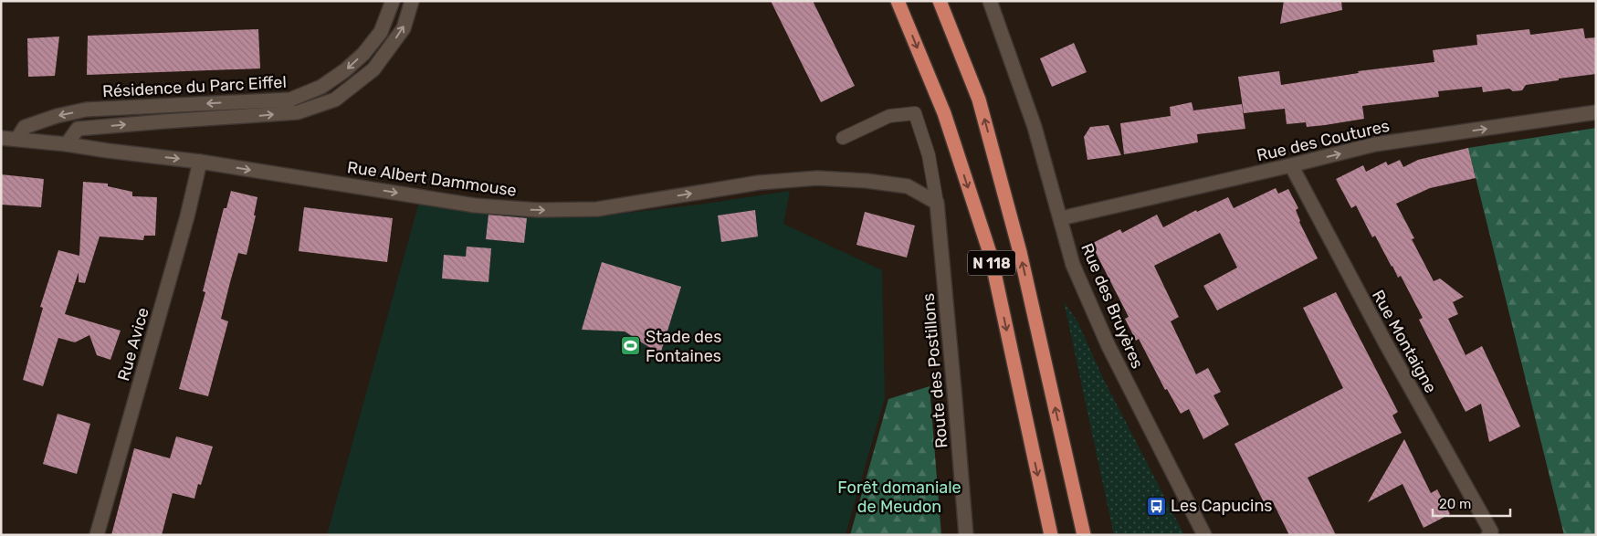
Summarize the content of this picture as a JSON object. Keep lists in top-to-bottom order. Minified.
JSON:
{"streets":{"highway":["N 118"],"street":["Résidence du Parc Eiffel","Rue des Coutures","Rue Albert Dammouse","Rue des Bruyères","Rue Montaigne","Rue Avice","Route des Postillons"]},"crossings":[["Résidence du Parc Eiffel","Rue Albert Dammouse"],["Rue des Coutures","Rue des Bruyères"],["Rue des Coutures","Rue Montaigne"],["Rue Albert Dammouse","Rue Avice"],["Rue Albert Dammouse","Route des Postillons"]],"one_way":["Rue des Coutures","Rue Albert Dammouse"],"parks":["Forêt domaniale de Meudon"],"places":{"sports":["Stade des Fontaines"],"bus stop":["Les Capucins"]},"scale_bar":"20 m"}
